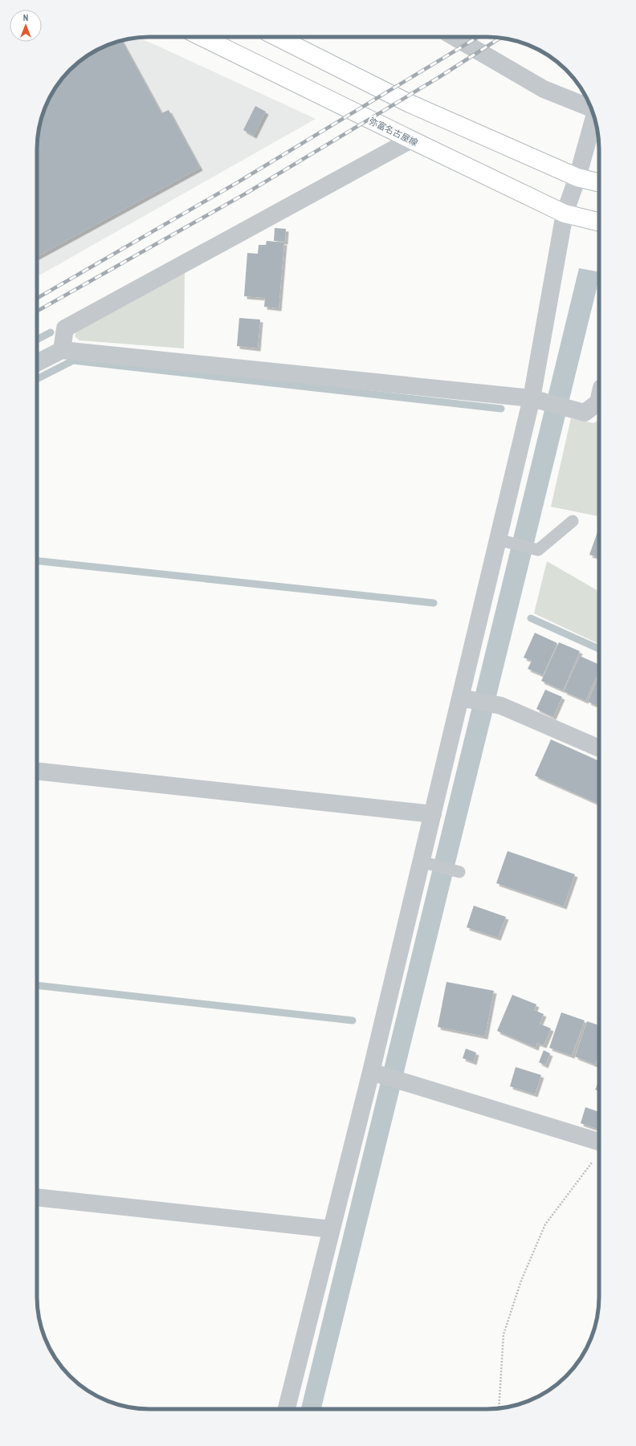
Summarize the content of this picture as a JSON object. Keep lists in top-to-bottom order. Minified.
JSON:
{"streets":{"main road":["弥富名古屋線"]},"north":"top"}
